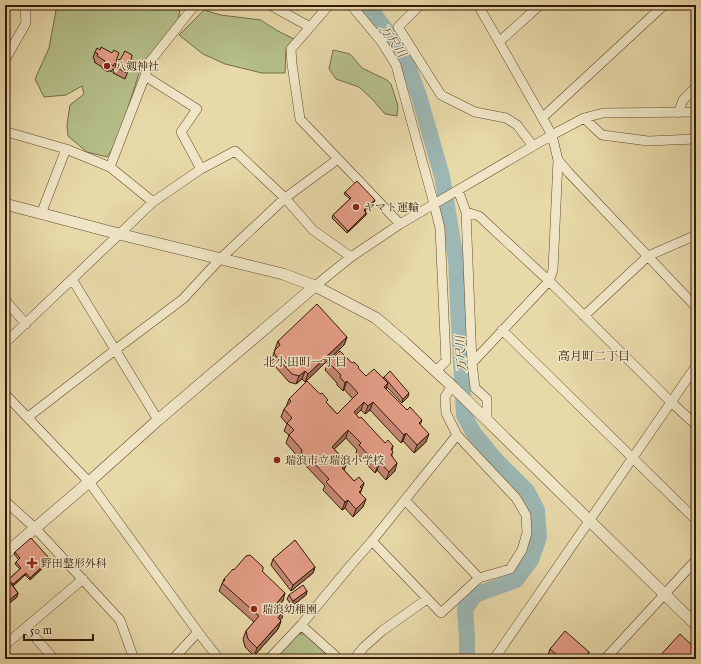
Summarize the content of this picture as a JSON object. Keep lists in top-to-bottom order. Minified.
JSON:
{"districts":["高月町二丁目","北小田町一丁目"],"water":["万尺川"],"places":{"other":["八剱神社","ヤマト運輸","瑞浪市立瑞浪小学校","瑞浪幼稚園"],"health":["野田整形外科"]},"scale_bar":"50 m"}
